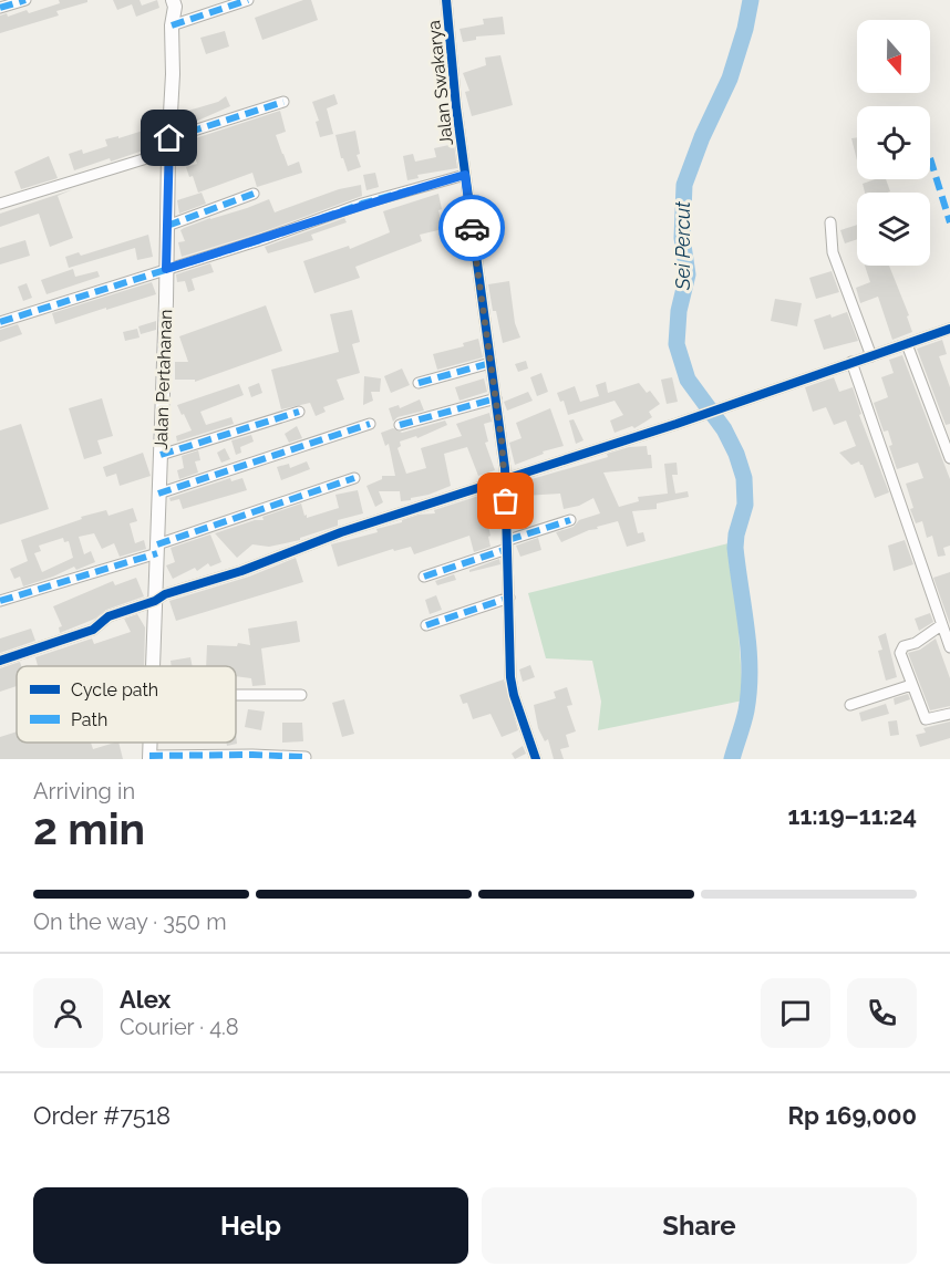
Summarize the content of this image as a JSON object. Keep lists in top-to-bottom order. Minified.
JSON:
{"streets":{"main road":["Jalan Pertahanan"],"street":["Jalan Swakarya"]},"water":["Sei Percut"],"legend":["Cycle path","Path"],"north":"bottom","page":{"heading":["2 min","Arriving in","11:19–11:24"],"panel":["Alex","Courier · 4.8","Order #7518","Rp 169,000"],"bar":"On the way · 350 m","buttons":["Help","Share"]}}
